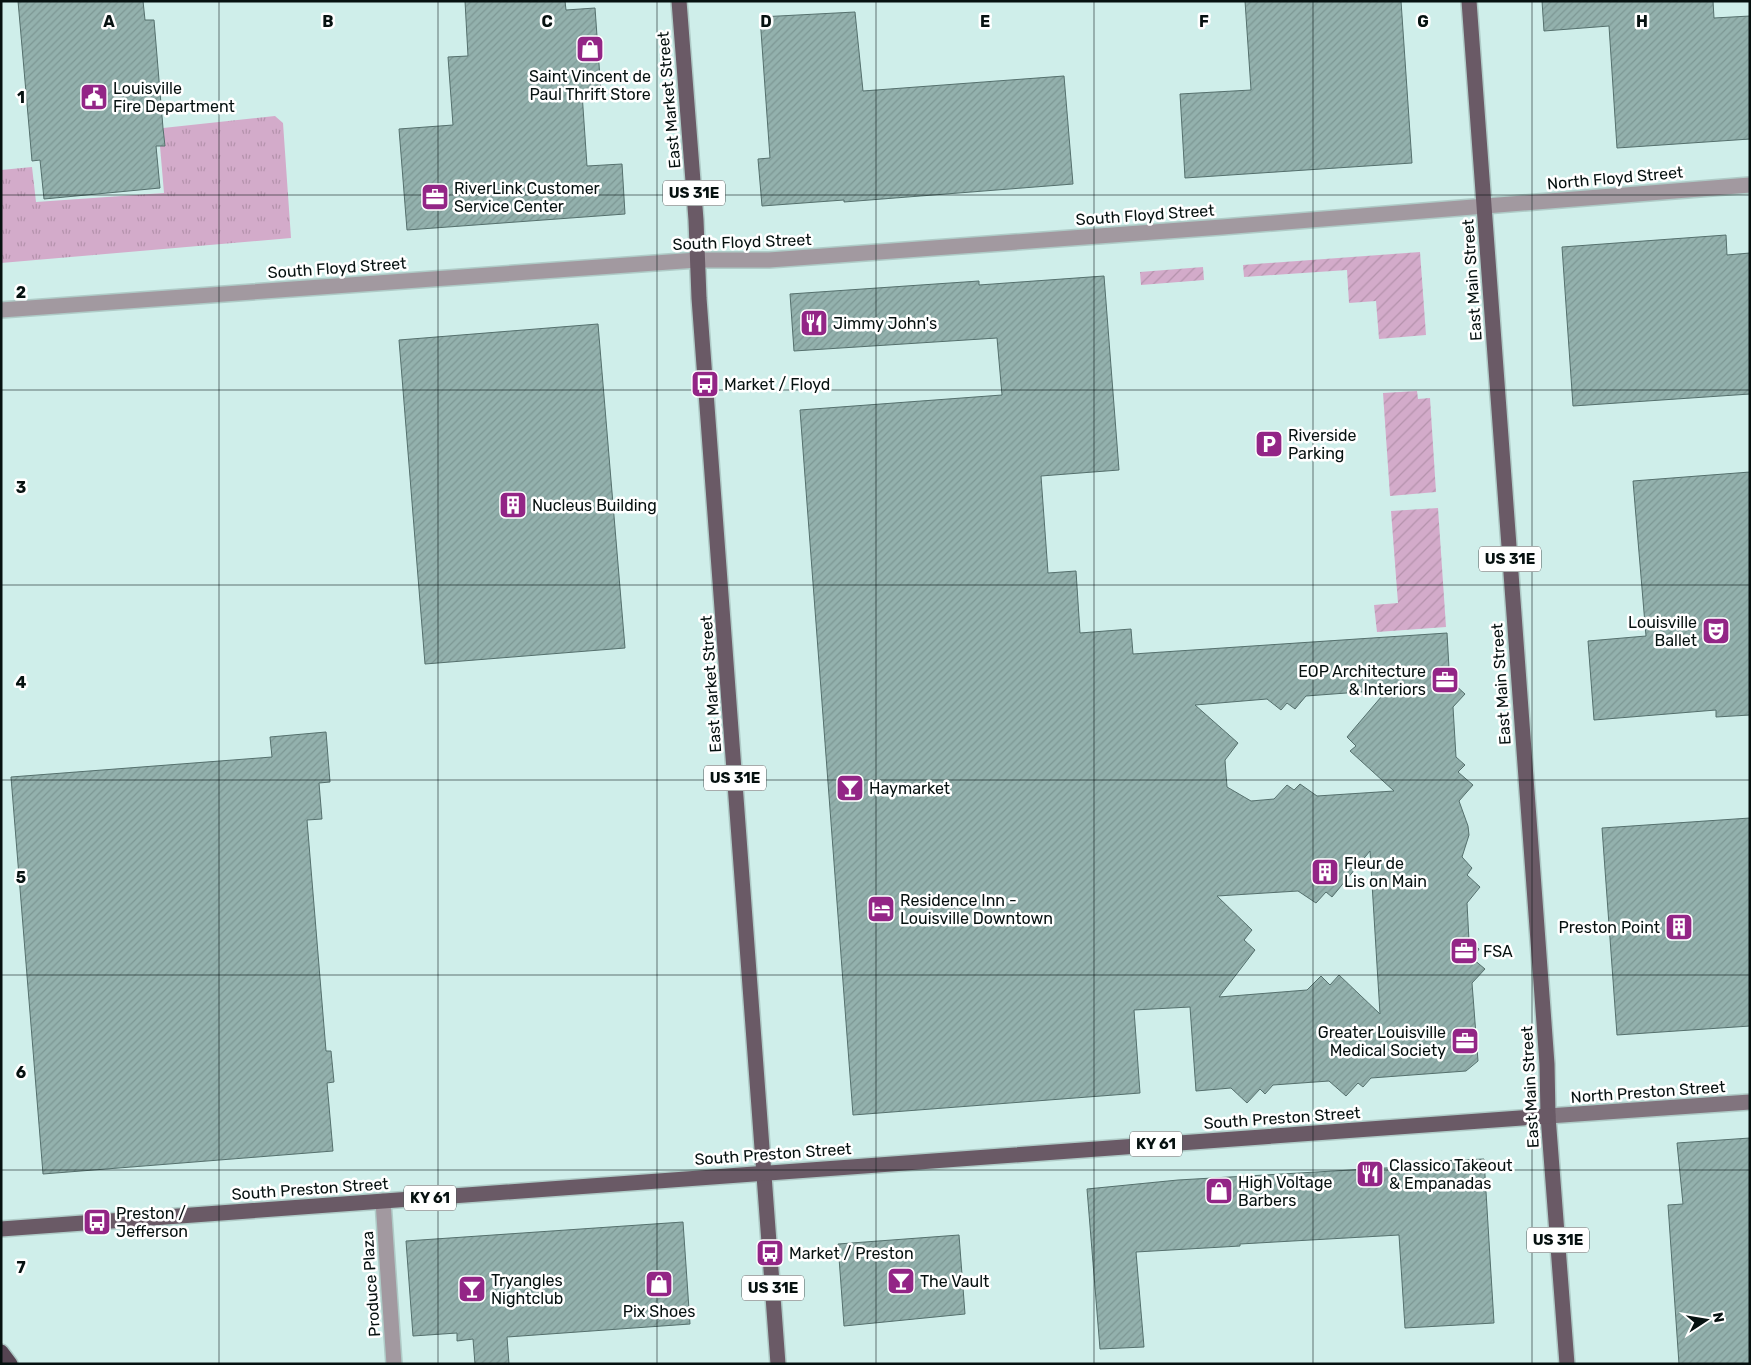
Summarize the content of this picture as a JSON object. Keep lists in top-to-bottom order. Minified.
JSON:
{"streets":{"main road":["East Market Street","US 31E","East Main Street","South Preston Street","KY 61"],"street":["North Floyd Street","South Floyd Street","North Preston Street","Produce Plaza"]},"crossings":[["East Market Street","South Floyd Street"],["East Market Street","South Preston Street"],["North Floyd Street","South Floyd Street"],["North Floyd Street","East Main Street"],["South Floyd Street","East Main Street"],["East Main Street","North Preston Street"],["East Main Street","South Preston Street"],["North Preston Street","South Preston Street"],["South Preston Street","Produce Plaza"]],"places":{"shop":["Saint Vincent de Paul Thrift Store","High Voltage Barbers","Pix Shoes"],"public building":["Louisville Fire Department"],"office":["RiverLink Customer Service Center","EOP Architecture & Interiors","FSA","Greater Louisville Medical Society"],"restaurant":["Jimmy John's","Classico Takeout & Empanadas"],"bus stop":["Market / Floyd","Preston / Jefferson","Market / Preston"],"parking":["Riverside Parking"],"building":["Nucleus Building","Fleur de Lis on Main","Preston Point"],"theatre":["Louisville Ballet"],"bar":["Haymarket","The Vault","Tryangles Nightclub"],"hotel":["Residence Inn - Louisville Downtown"]},"north":"right","grid":{"columns":["A","B","C","D","E","F","G","H"],"rows":["1","2","3","4","5","6","7"]}}
